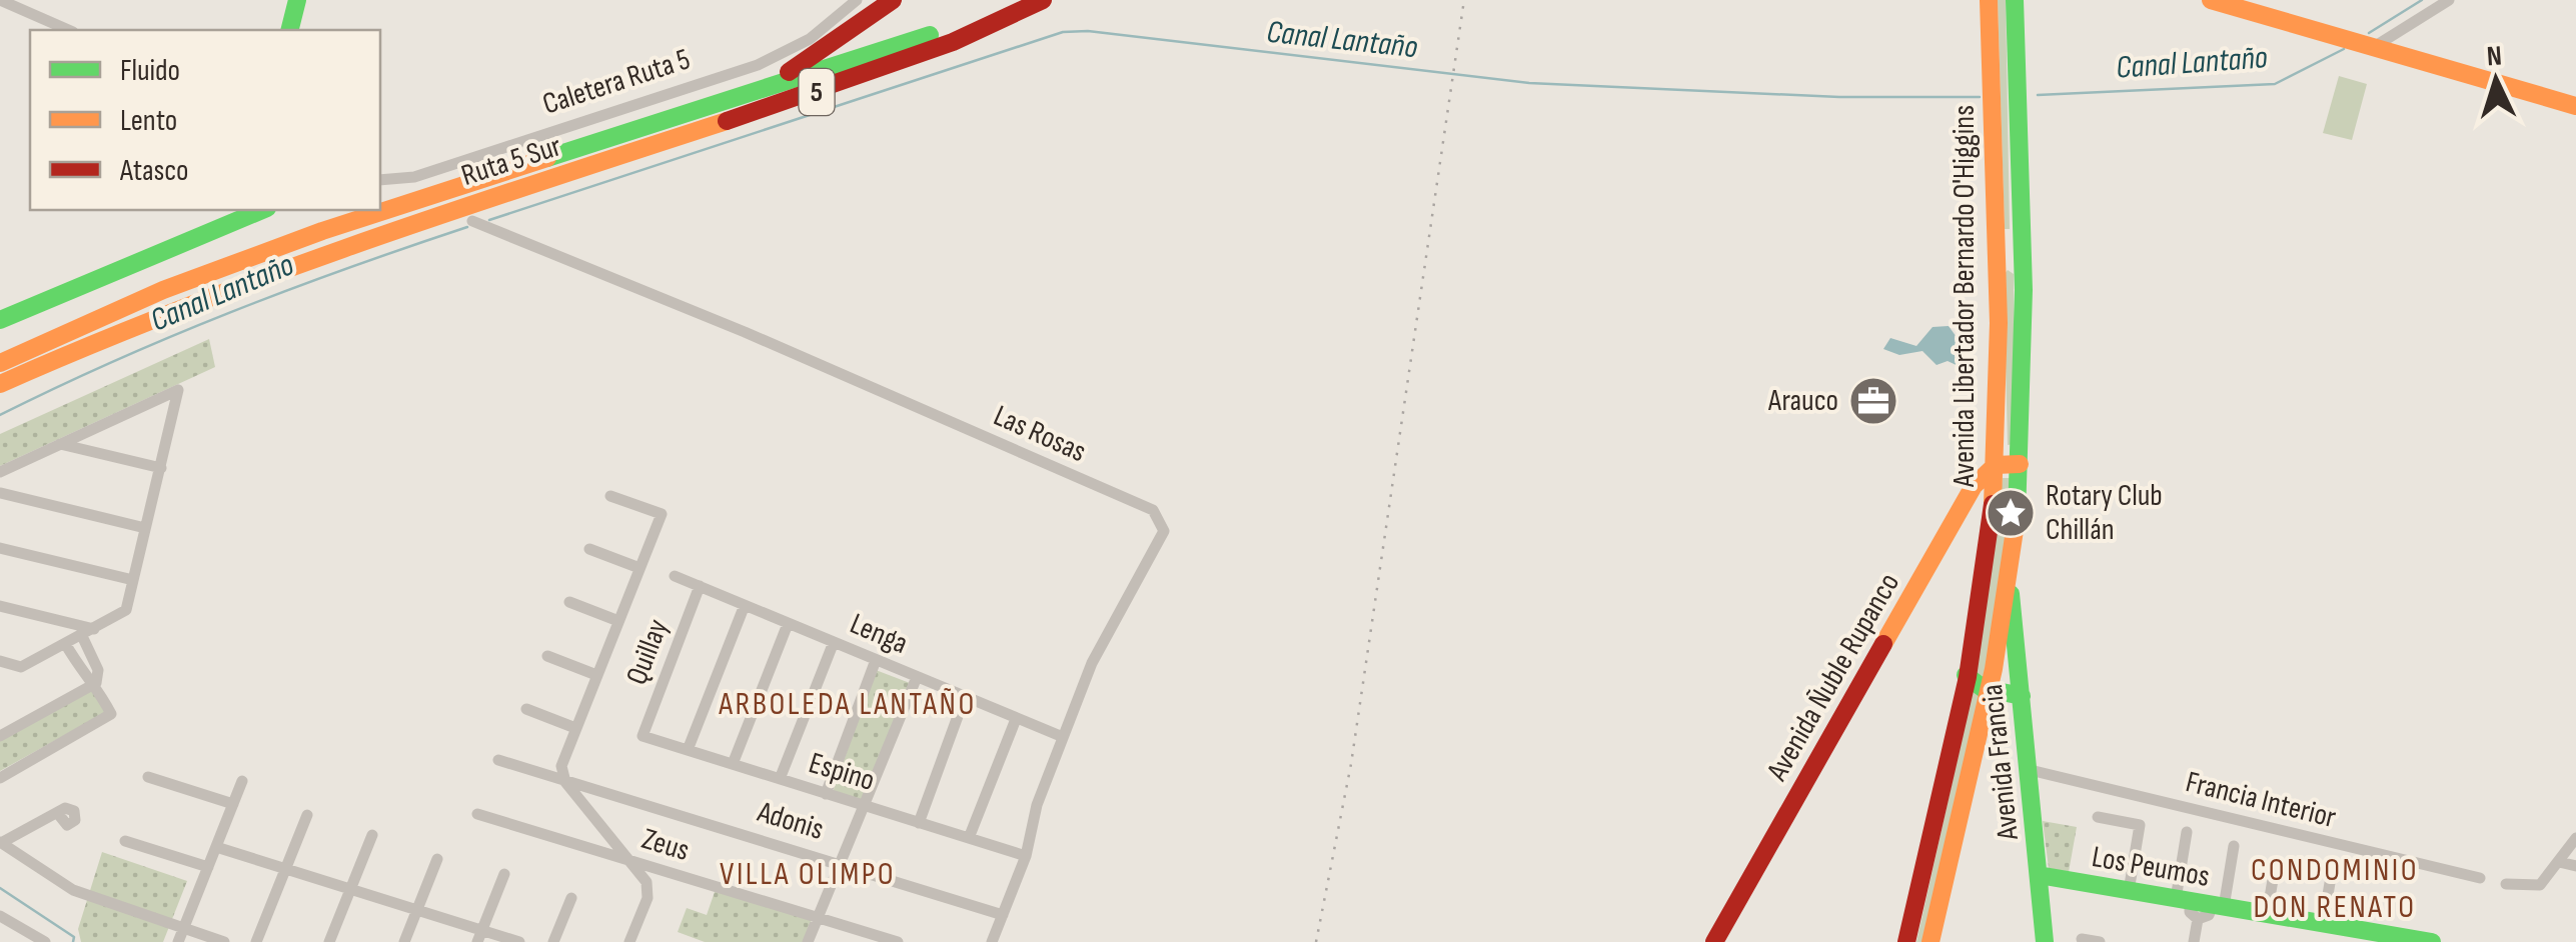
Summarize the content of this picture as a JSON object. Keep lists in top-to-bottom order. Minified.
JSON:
{"streets":{"main road":["5","Ruta 5 Sur","Avenida Libertador Bernardo O'Higgins","Avenida Ñuble Rupanco","Avenida Francia","Los Peumos"],"street":["Caletera Ruta 5","Las Rosas","Lenga","Quillay","Espino","Francia Interior","Adonis","Zeus"]},"crossings":[["Avenida Libertador Bernardo O'Higgins","Avenida Ñuble Rupanco"],["Avenida Libertador Bernardo O'Higgins","Avenida Francia"],["Las Rosas","Lenga"],["Las Rosas","Espino"],["Las Rosas","Adonis"],["Lenga","Quillay"],["Quillay","Espino"],["Avenida Francia","Francia Interior"],["Avenida Francia","Los Peumos"]],"districts":["ARBOLEDA LANTAÑO","CONDOMINIO DON RENATO","VILLA OLIMPO"],"water":["Canal Lantaño"],"places":{"office":["Arauco"],"place":["Rotary Club Chillán"]},"legend":["Fluido","Lento","Atasco"],"north":"top"}
